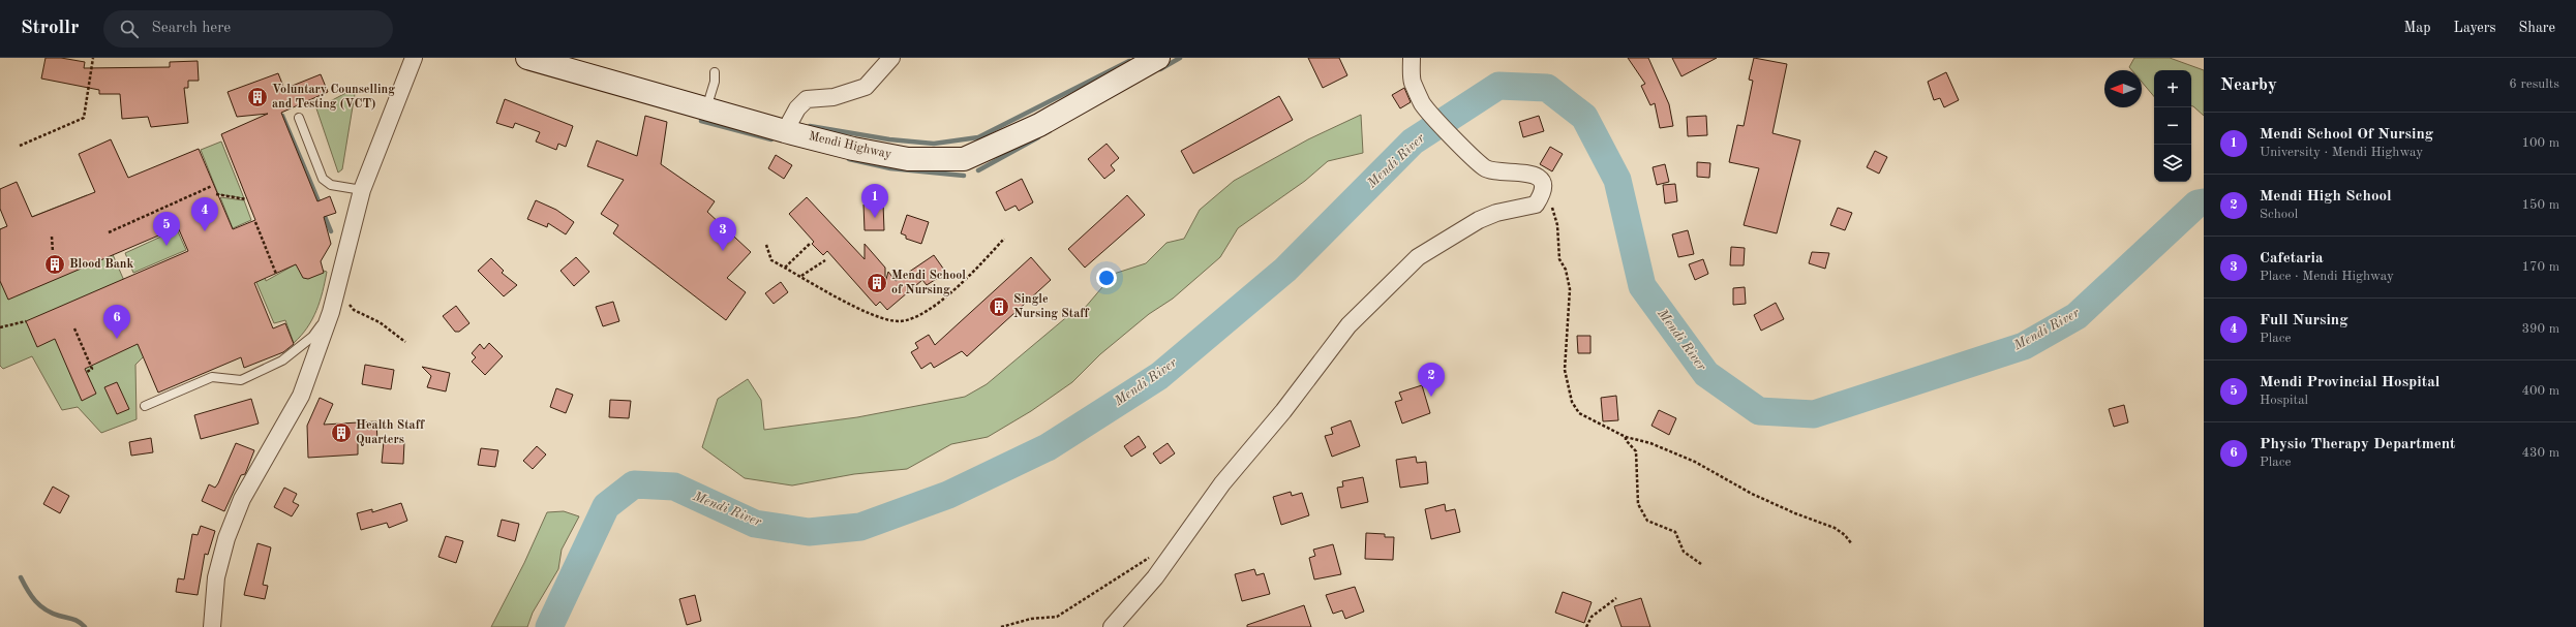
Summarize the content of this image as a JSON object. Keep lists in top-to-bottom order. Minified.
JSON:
{"streets":{"main road":["Mendi Highway"]},"water":["Mendi River"],"places":{"building":["Voluntary Counselling and Testing (VCT)","Blood Bank","Mendi School of Nursing","Single Nursing Staff","Health Staff Quarters"]},"north":"left","page":{"header":"Strollr","search":"Search here","nav":["Map","Layers","Share"],"heading":["Nearby","6 results"],"map_buttons":["+","−"],"list":[{"mark":"1","name":"Mendi School Of Nursing","note":"University · Mendi Highway","value":"100 m"},{"mark":"2","name":"Mendi High School","note":"School","value":"150 m"},{"mark":"3","name":"Cafetaria","note":"Place · Mendi Highway","value":"170 m"},{"mark":"4","name":"Full Nursing","note":"Place","value":"390 m"},{"mark":"5","name":"Mendi Provincial Hospital","note":"Hospital","value":"400 m"},{"mark":"6","name":"Physio Therapy Department","note":"Place","value":"430 m"}],"pins":["1","4","5","3","6","2"]}}
